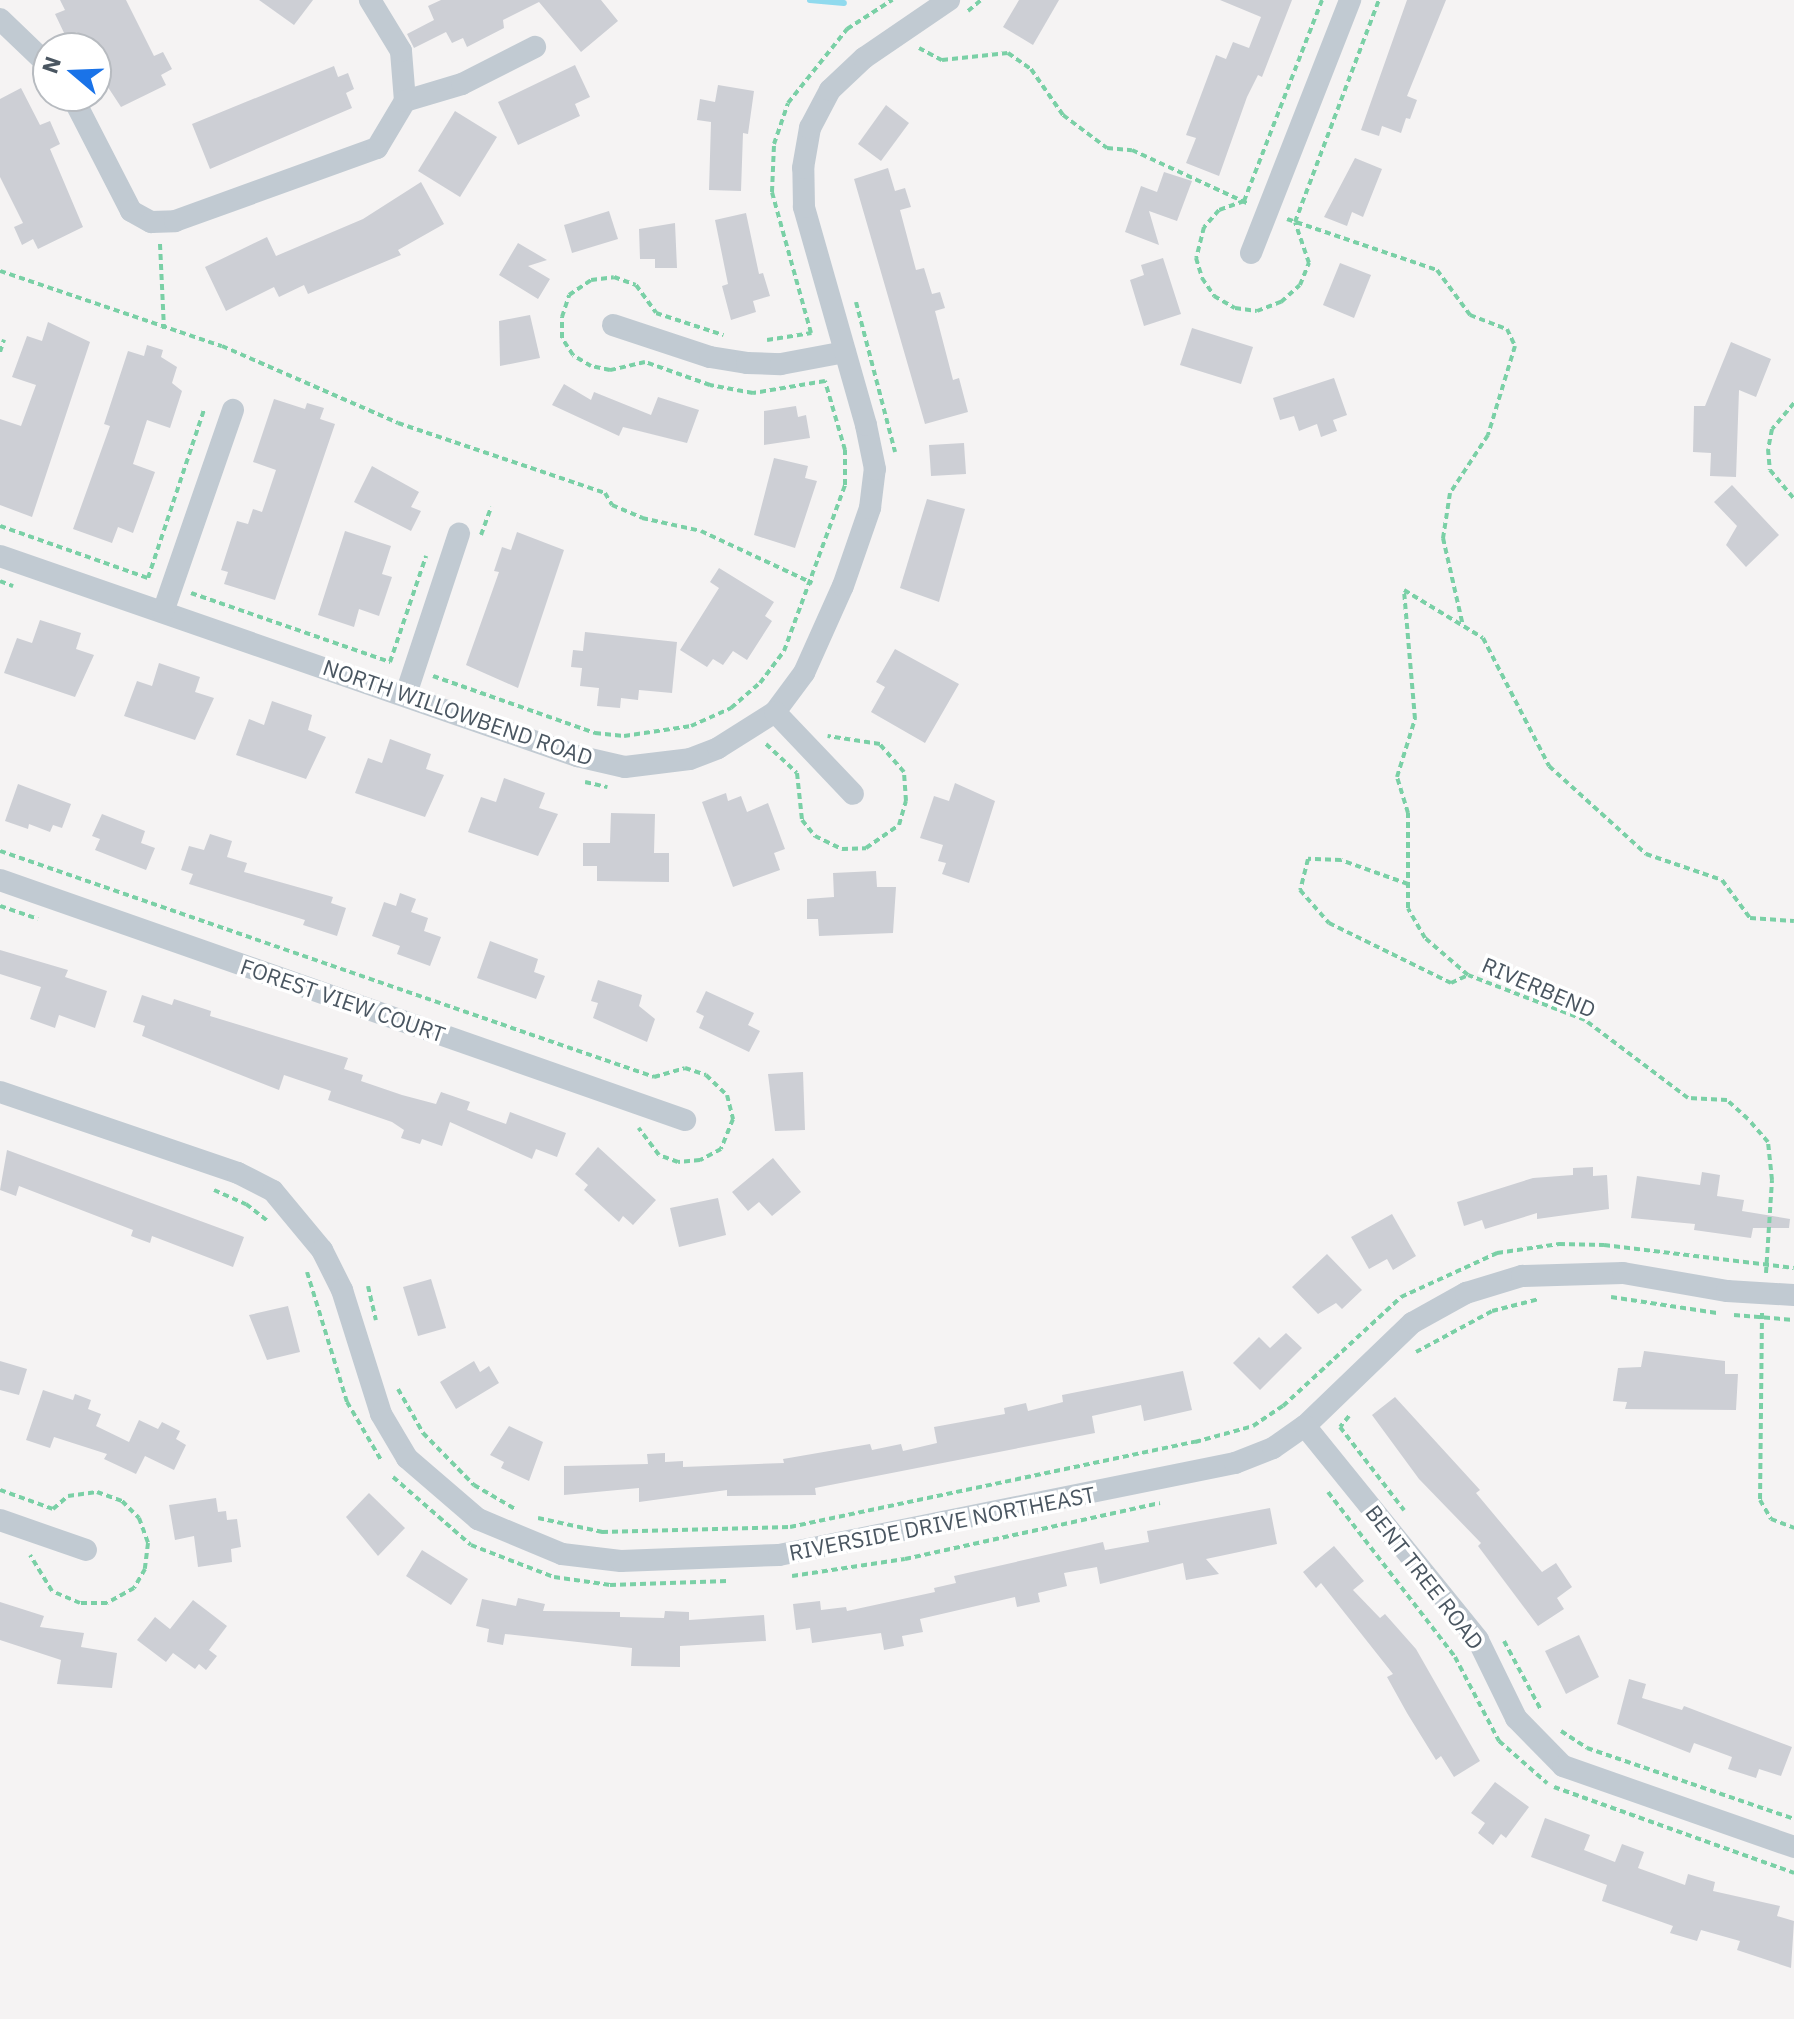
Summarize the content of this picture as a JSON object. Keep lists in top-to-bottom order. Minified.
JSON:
{"streets":{"street":["NORTH WILLOWBEND ROAD","FOREST VIEW COURT","RIVERSIDE DRIVE NORTHEAST","BENT TREE ROAD"],"path":["RIVERBEND"]},"crossings":[["RIVERBEND","RIVERSIDE DRIVE NORTHEAST"],["RIVERSIDE DRIVE NORTHEAST","BENT TREE ROAD"]],"north":"left"}
